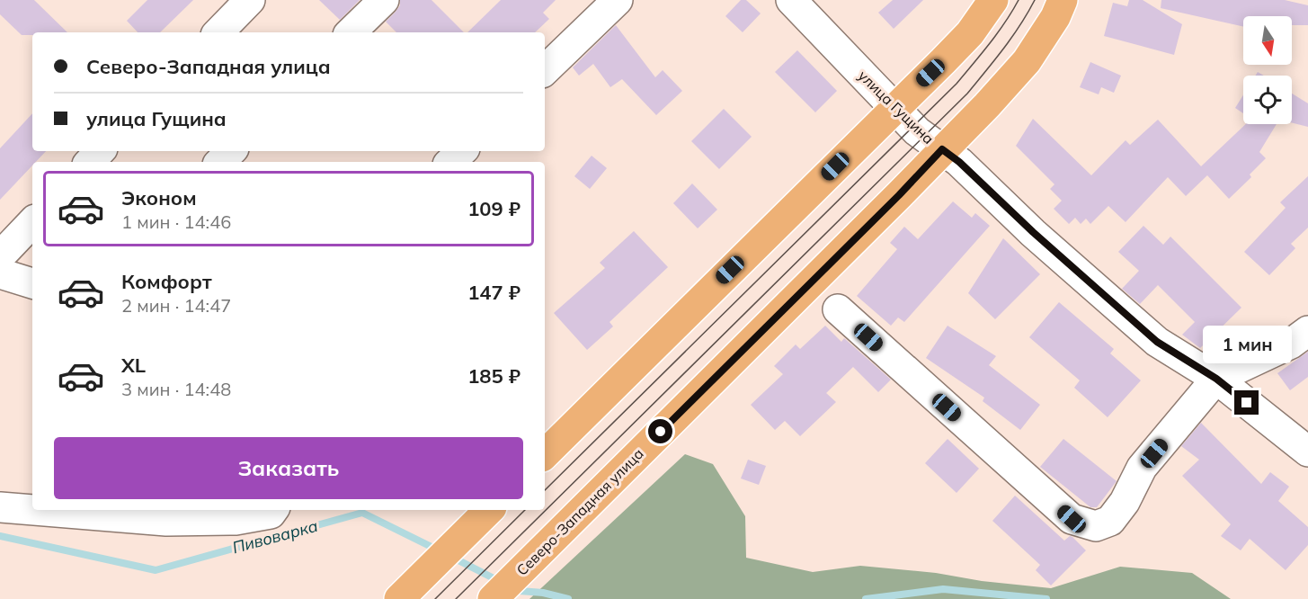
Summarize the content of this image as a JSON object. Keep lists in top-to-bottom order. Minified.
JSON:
{"streets":{"main road":["Северо-Западная улица"],"street":["улица Гущина"]},"crossings":[["улица Гущина","Северо-Западная улица"]],"water":["Пивоварка"],"north":"bottom","page":{"banner":["Северо-Западная улица","улица Гущина"],"list":[{"name":"Эконом","note":"1 мин · 14:46","value":"109 ₽"},{"name":"Комфорт","note":"2 мин · 14:47","value":"147 ₽"},{"name":"XL","note":"3 мин · 14:48","value":"185 ₽"}],"bubble":"1 мин","buttons":"Заказать"}}
